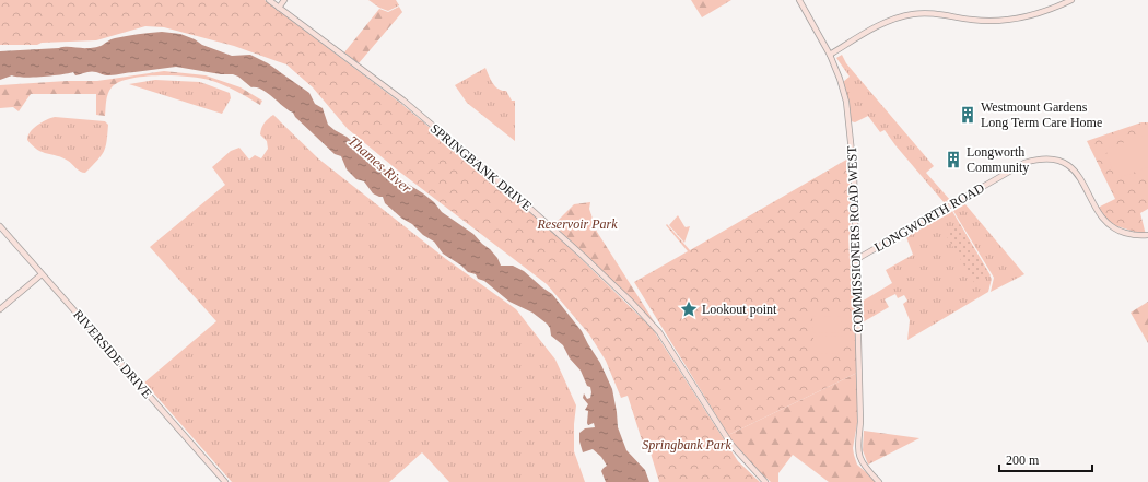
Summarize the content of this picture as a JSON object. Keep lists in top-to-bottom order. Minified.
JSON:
{"streets":{"main road":["SPRINGBANK DRIVE","LONGWORTH ROAD","COMMISSIONERS ROAD WEST","RIVERSIDE DRIVE"]},"crossings":[["LONGWORTH ROAD","COMMISSIONERS ROAD WEST"]],"water":["Thames River"],"parks":["Reservoir Park","Springbank Park"],"places":{"building":["Westmount Gardens Long Term Care Home","Longworth Community"],"place":["Lookout point"]},"scale_bar":"200 m"}
